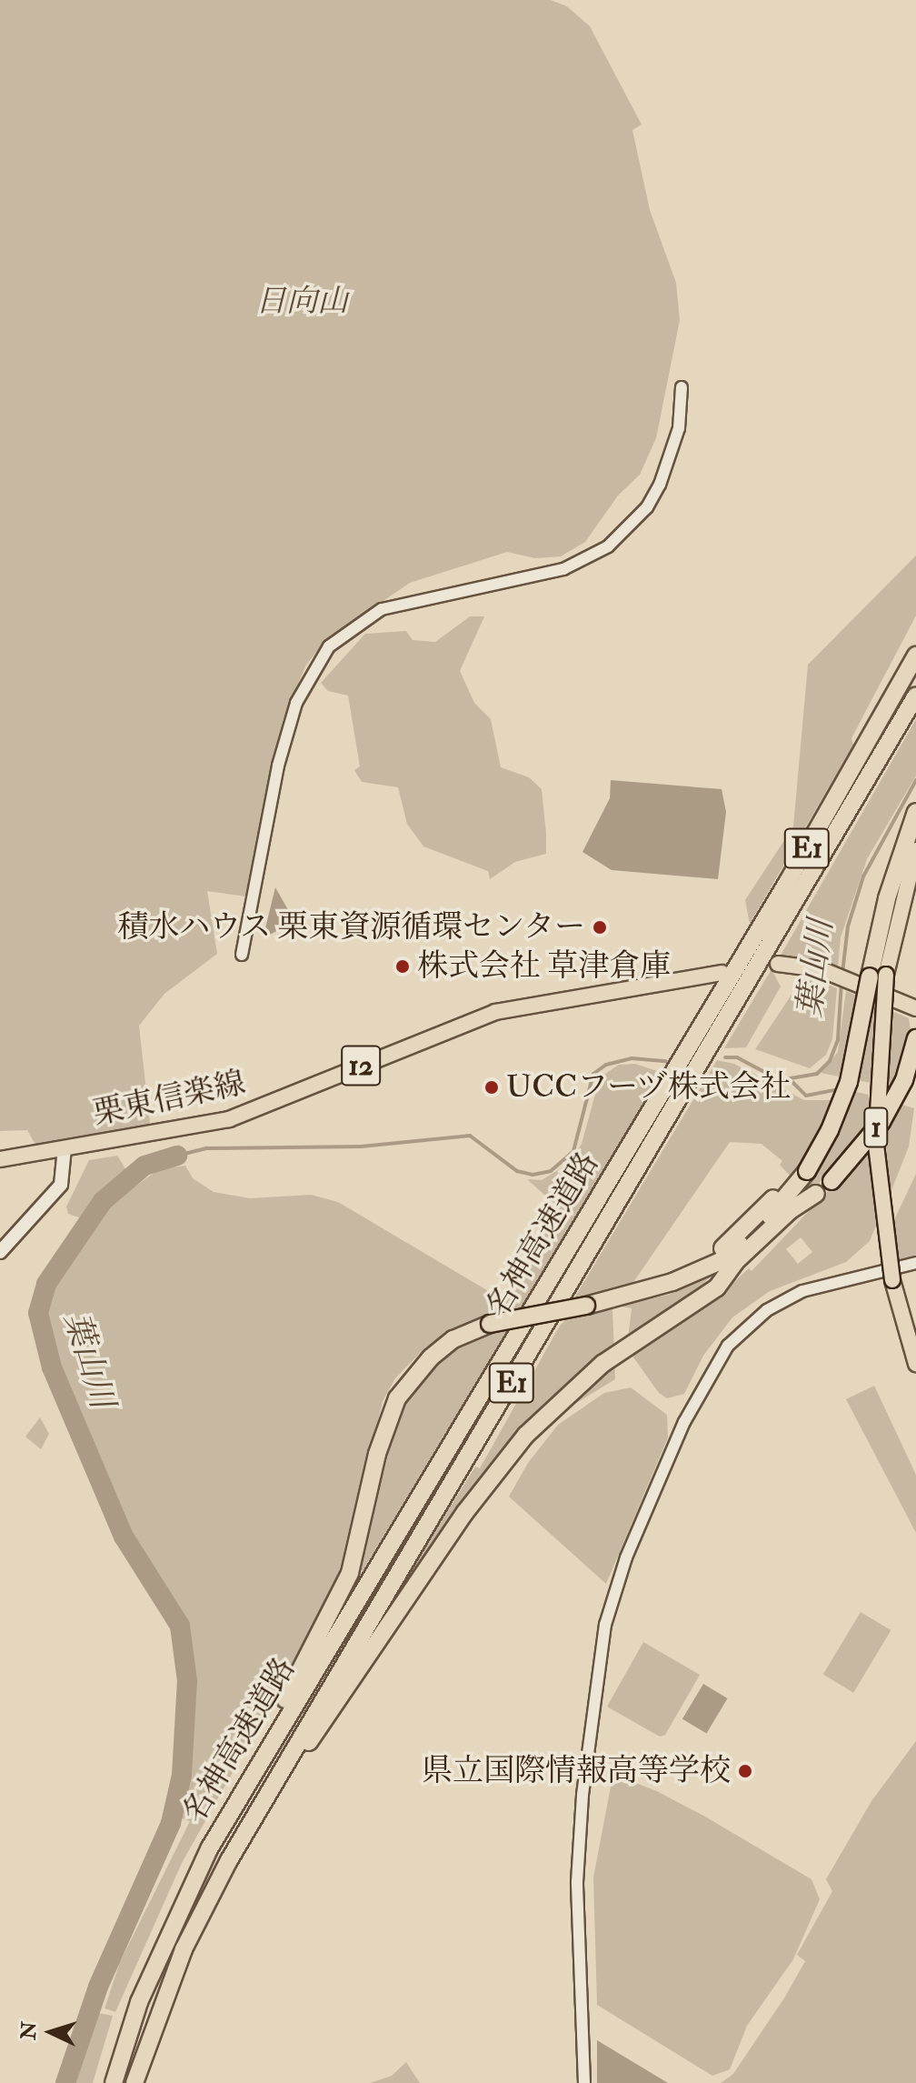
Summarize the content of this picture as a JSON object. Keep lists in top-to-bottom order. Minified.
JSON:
{"streets":{"highway":["E1","名神高速道路"],"main road":["12","栗東信楽線","1"]},"water":["葉山川"],"parks":["日向山"],"places":["積水ハウス 栗東資源循環センター","株式会社 草津倉庫","UCCフーヅ株式会社","県立国際情報高等学校"],"north":"left"}
